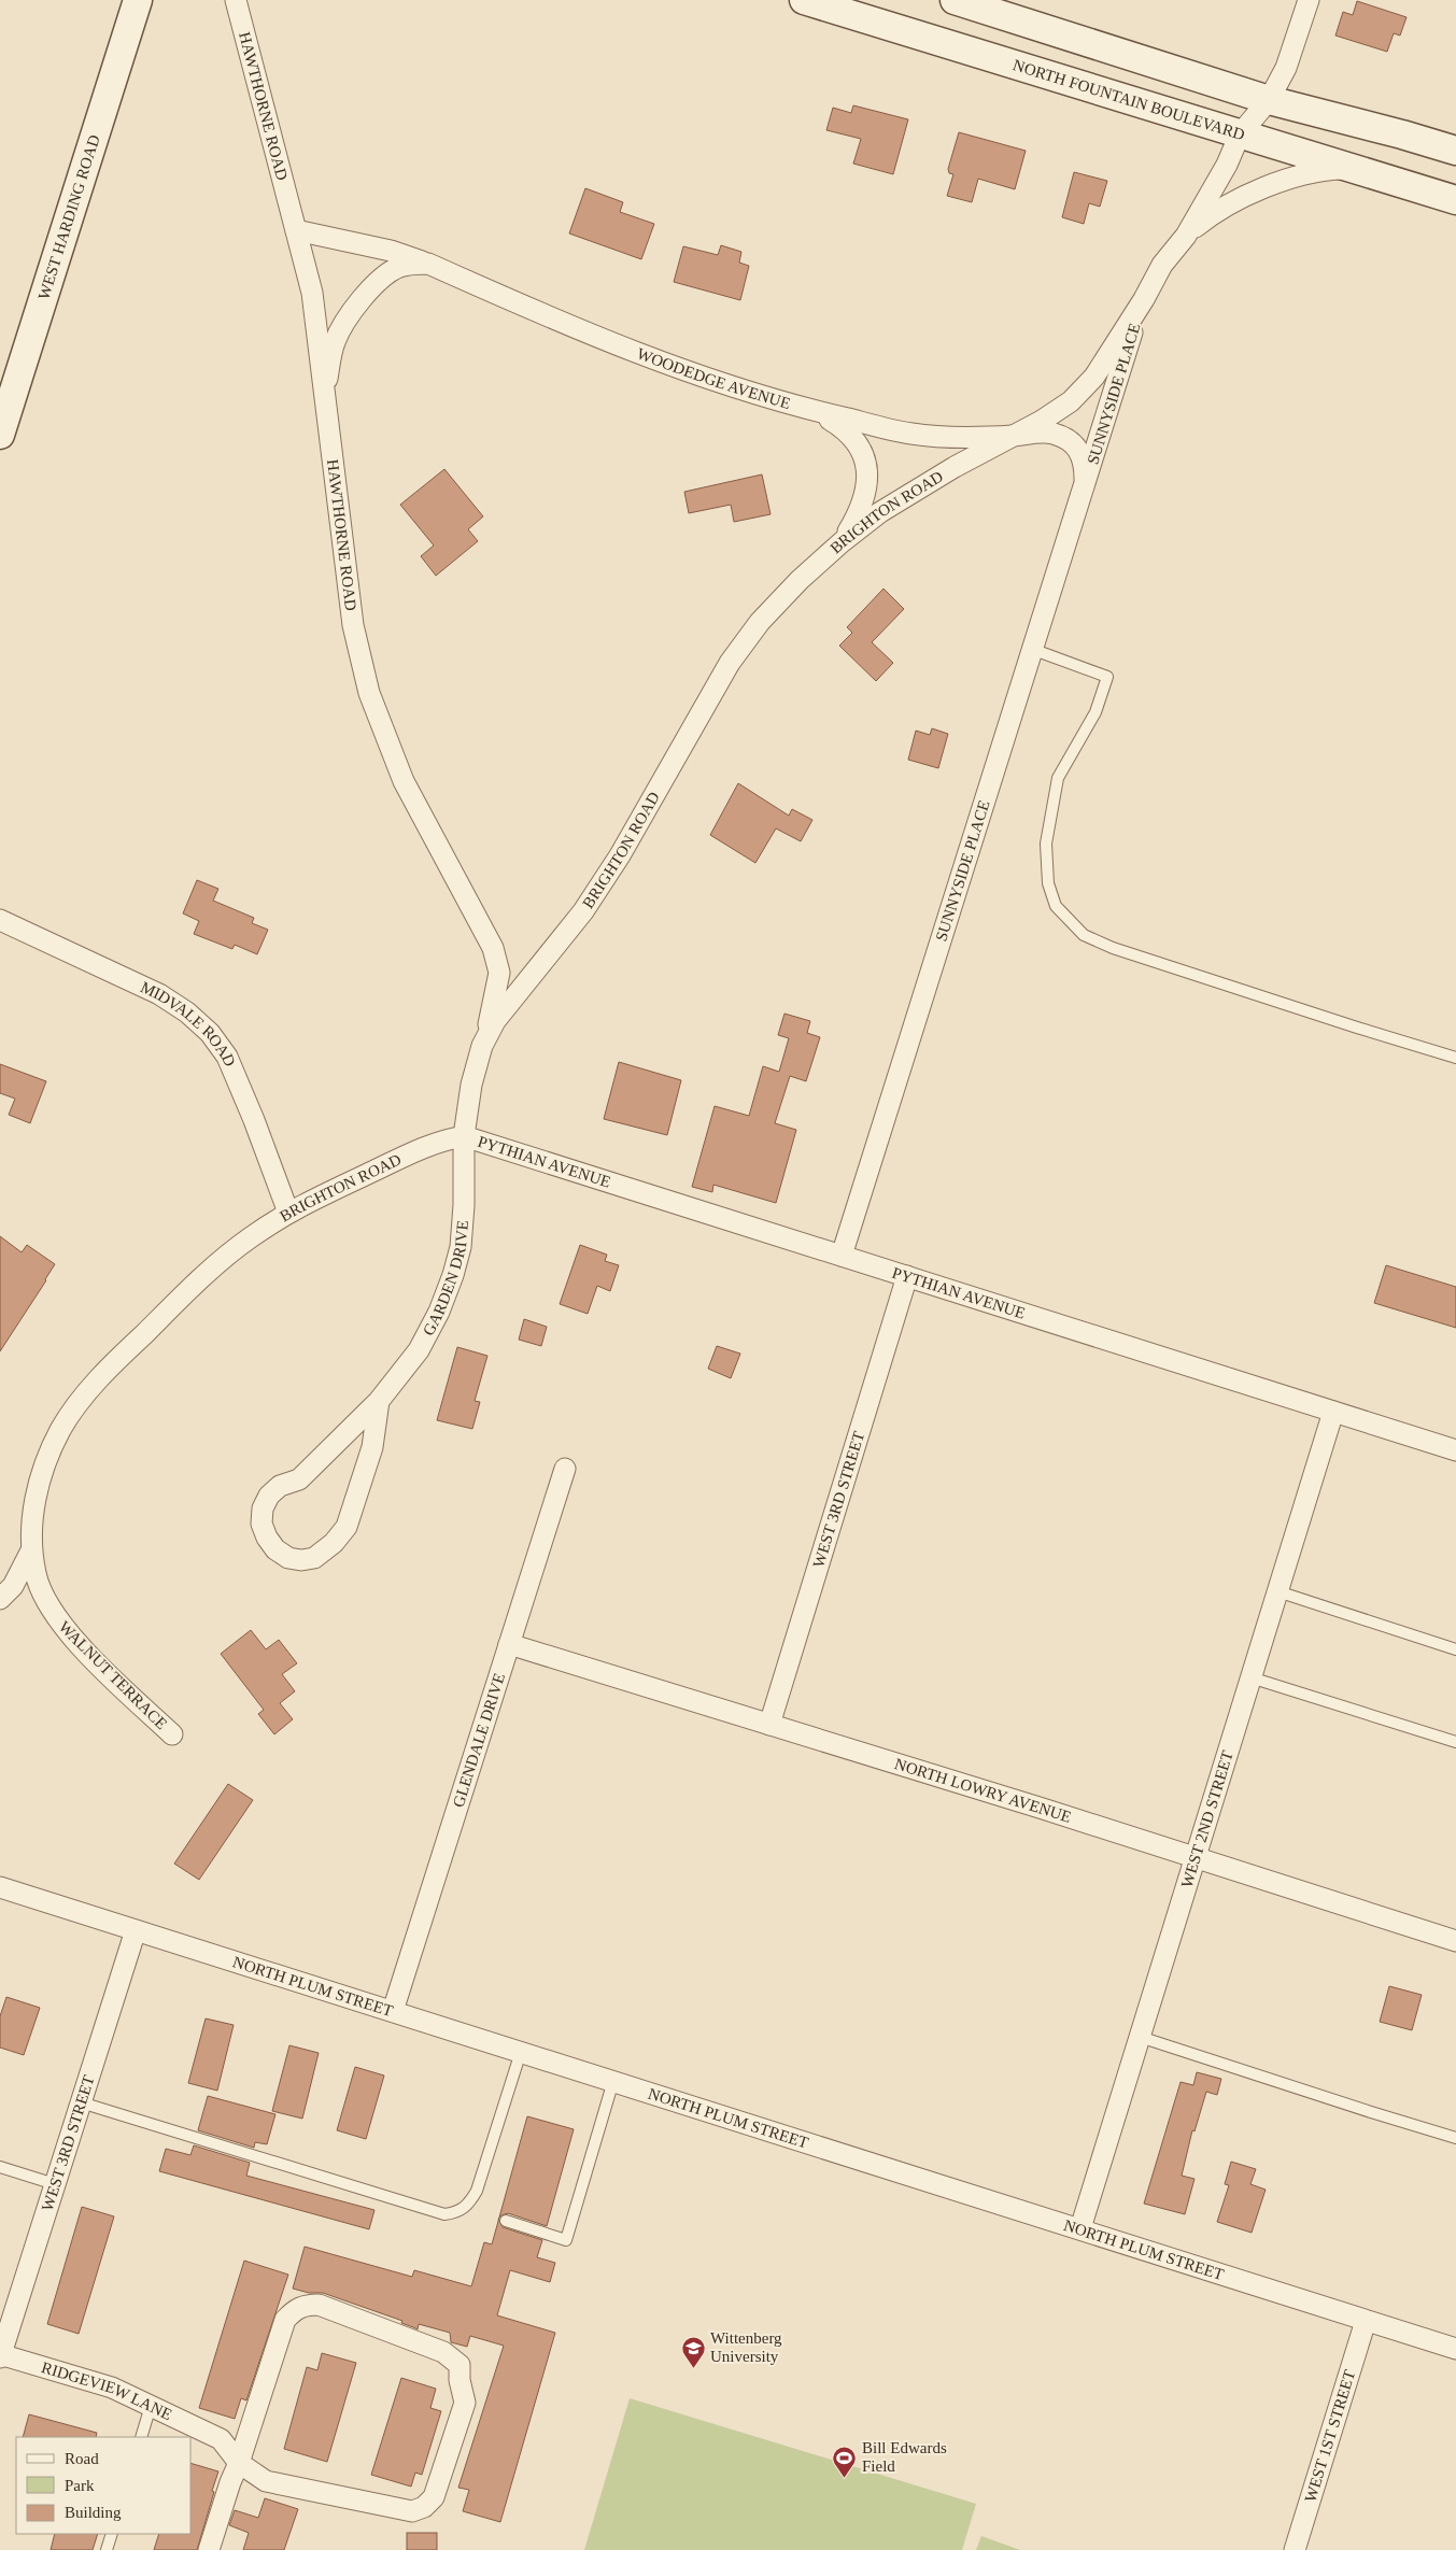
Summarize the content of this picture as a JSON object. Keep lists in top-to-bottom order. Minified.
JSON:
{"streets":{"street":["NORTH FOUNTAIN BOULEVARD","HAWTHORNE ROAD","WEST HARDING ROAD","WOODEDGE AVENUE","SUNNYSIDE PLACE","BRIGHTON ROAD","MIDVALE ROAD","PYTHIAN AVENUE","GARDEN DRIVE","WEST 3RD STREET","WALNUT TERRACE","GLENDALE DRIVE","NORTH LOWRY AVENUE","WEST 2ND STREET","NORTH PLUM STREET","RIDGEVIEW LANE","WEST 1ST STREET"]},"crossings":[["NORTH FOUNTAIN BOULEVARD","BRIGHTON ROAD"],["HAWTHORNE ROAD","WOODEDGE AVENUE"],["HAWTHORNE ROAD","BRIGHTON ROAD"],["WOODEDGE AVENUE","SUNNYSIDE PLACE"],["WOODEDGE AVENUE","BRIGHTON ROAD"],["SUNNYSIDE PLACE","BRIGHTON ROAD"],["SUNNYSIDE PLACE","PYTHIAN AVENUE"],["BRIGHTON ROAD","MIDVALE ROAD"],["BRIGHTON ROAD","PYTHIAN AVENUE"],["BRIGHTON ROAD","GARDEN DRIVE"],["BRIGHTON ROAD","WALNUT TERRACE"],["PYTHIAN AVENUE","GARDEN DRIVE"],["PYTHIAN AVENUE","WEST 3RD STREET"],["PYTHIAN AVENUE","WEST 2ND STREET"],["WEST 3RD STREET","NORTH LOWRY AVENUE"],["WEST 3RD STREET","NORTH PLUM STREET"],["WEST 3RD STREET","RIDGEVIEW LANE"],["GLENDALE DRIVE","NORTH LOWRY AVENUE"],["GLENDALE DRIVE","NORTH PLUM STREET"],["NORTH LOWRY AVENUE","WEST 2ND STREET"],["WEST 2ND STREET","NORTH PLUM STREET"],["NORTH PLUM STREET","WEST 1ST STREET"]],"places":{"school or university":["Wittenberg University"],"sports":["Bill Edwards Field"]},"legend":["Road","Park","Building"]}
